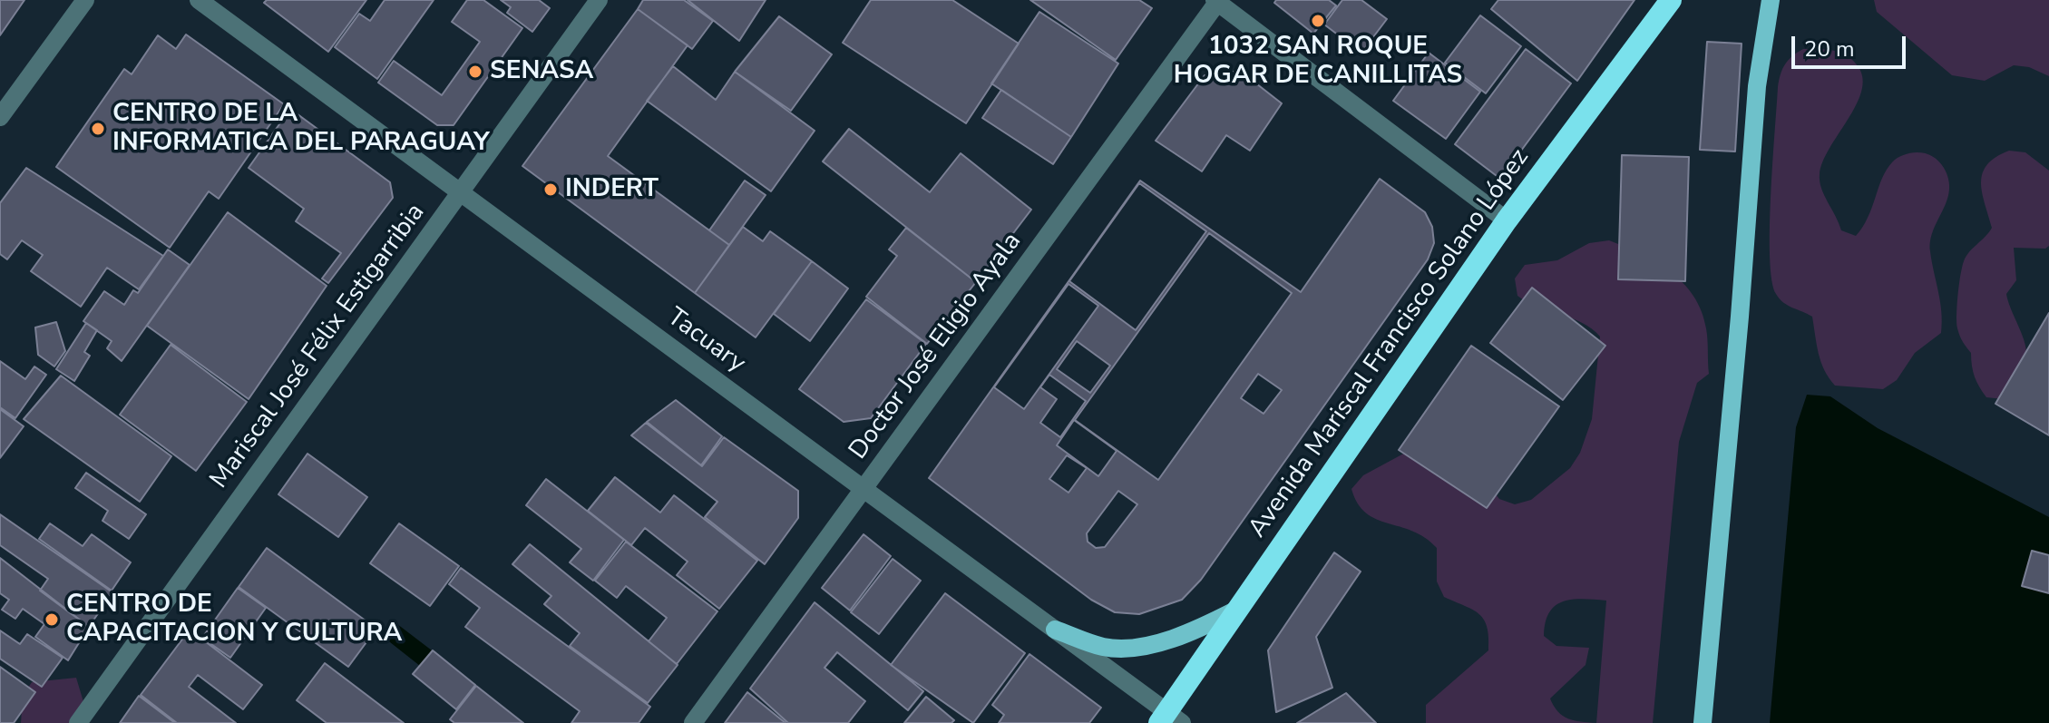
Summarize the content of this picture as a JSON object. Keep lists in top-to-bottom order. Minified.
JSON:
{"streets":{"highway":["Avenida Mariscal Francisco Solano López"],"street":["Tacuary","Mariscal José Félix Estigarribia","Doctor José Eligio Ayala"]},"crossings":[["Tacuary","Avenida Mariscal Francisco Solano López"],["Tacuary","Mariscal José Félix Estigarribia"],["Tacuary","Doctor José Eligio Ayala"]],"places":["1032 SAN ROQUE HOGAR DE CANILLITAS","SENASA","CENTRO DE LA INFORMATICA DEL PARAGUAY","INDERT","CENTRO DE CAPACITACION Y CULTURA"],"scale_bar":"20 m"}
